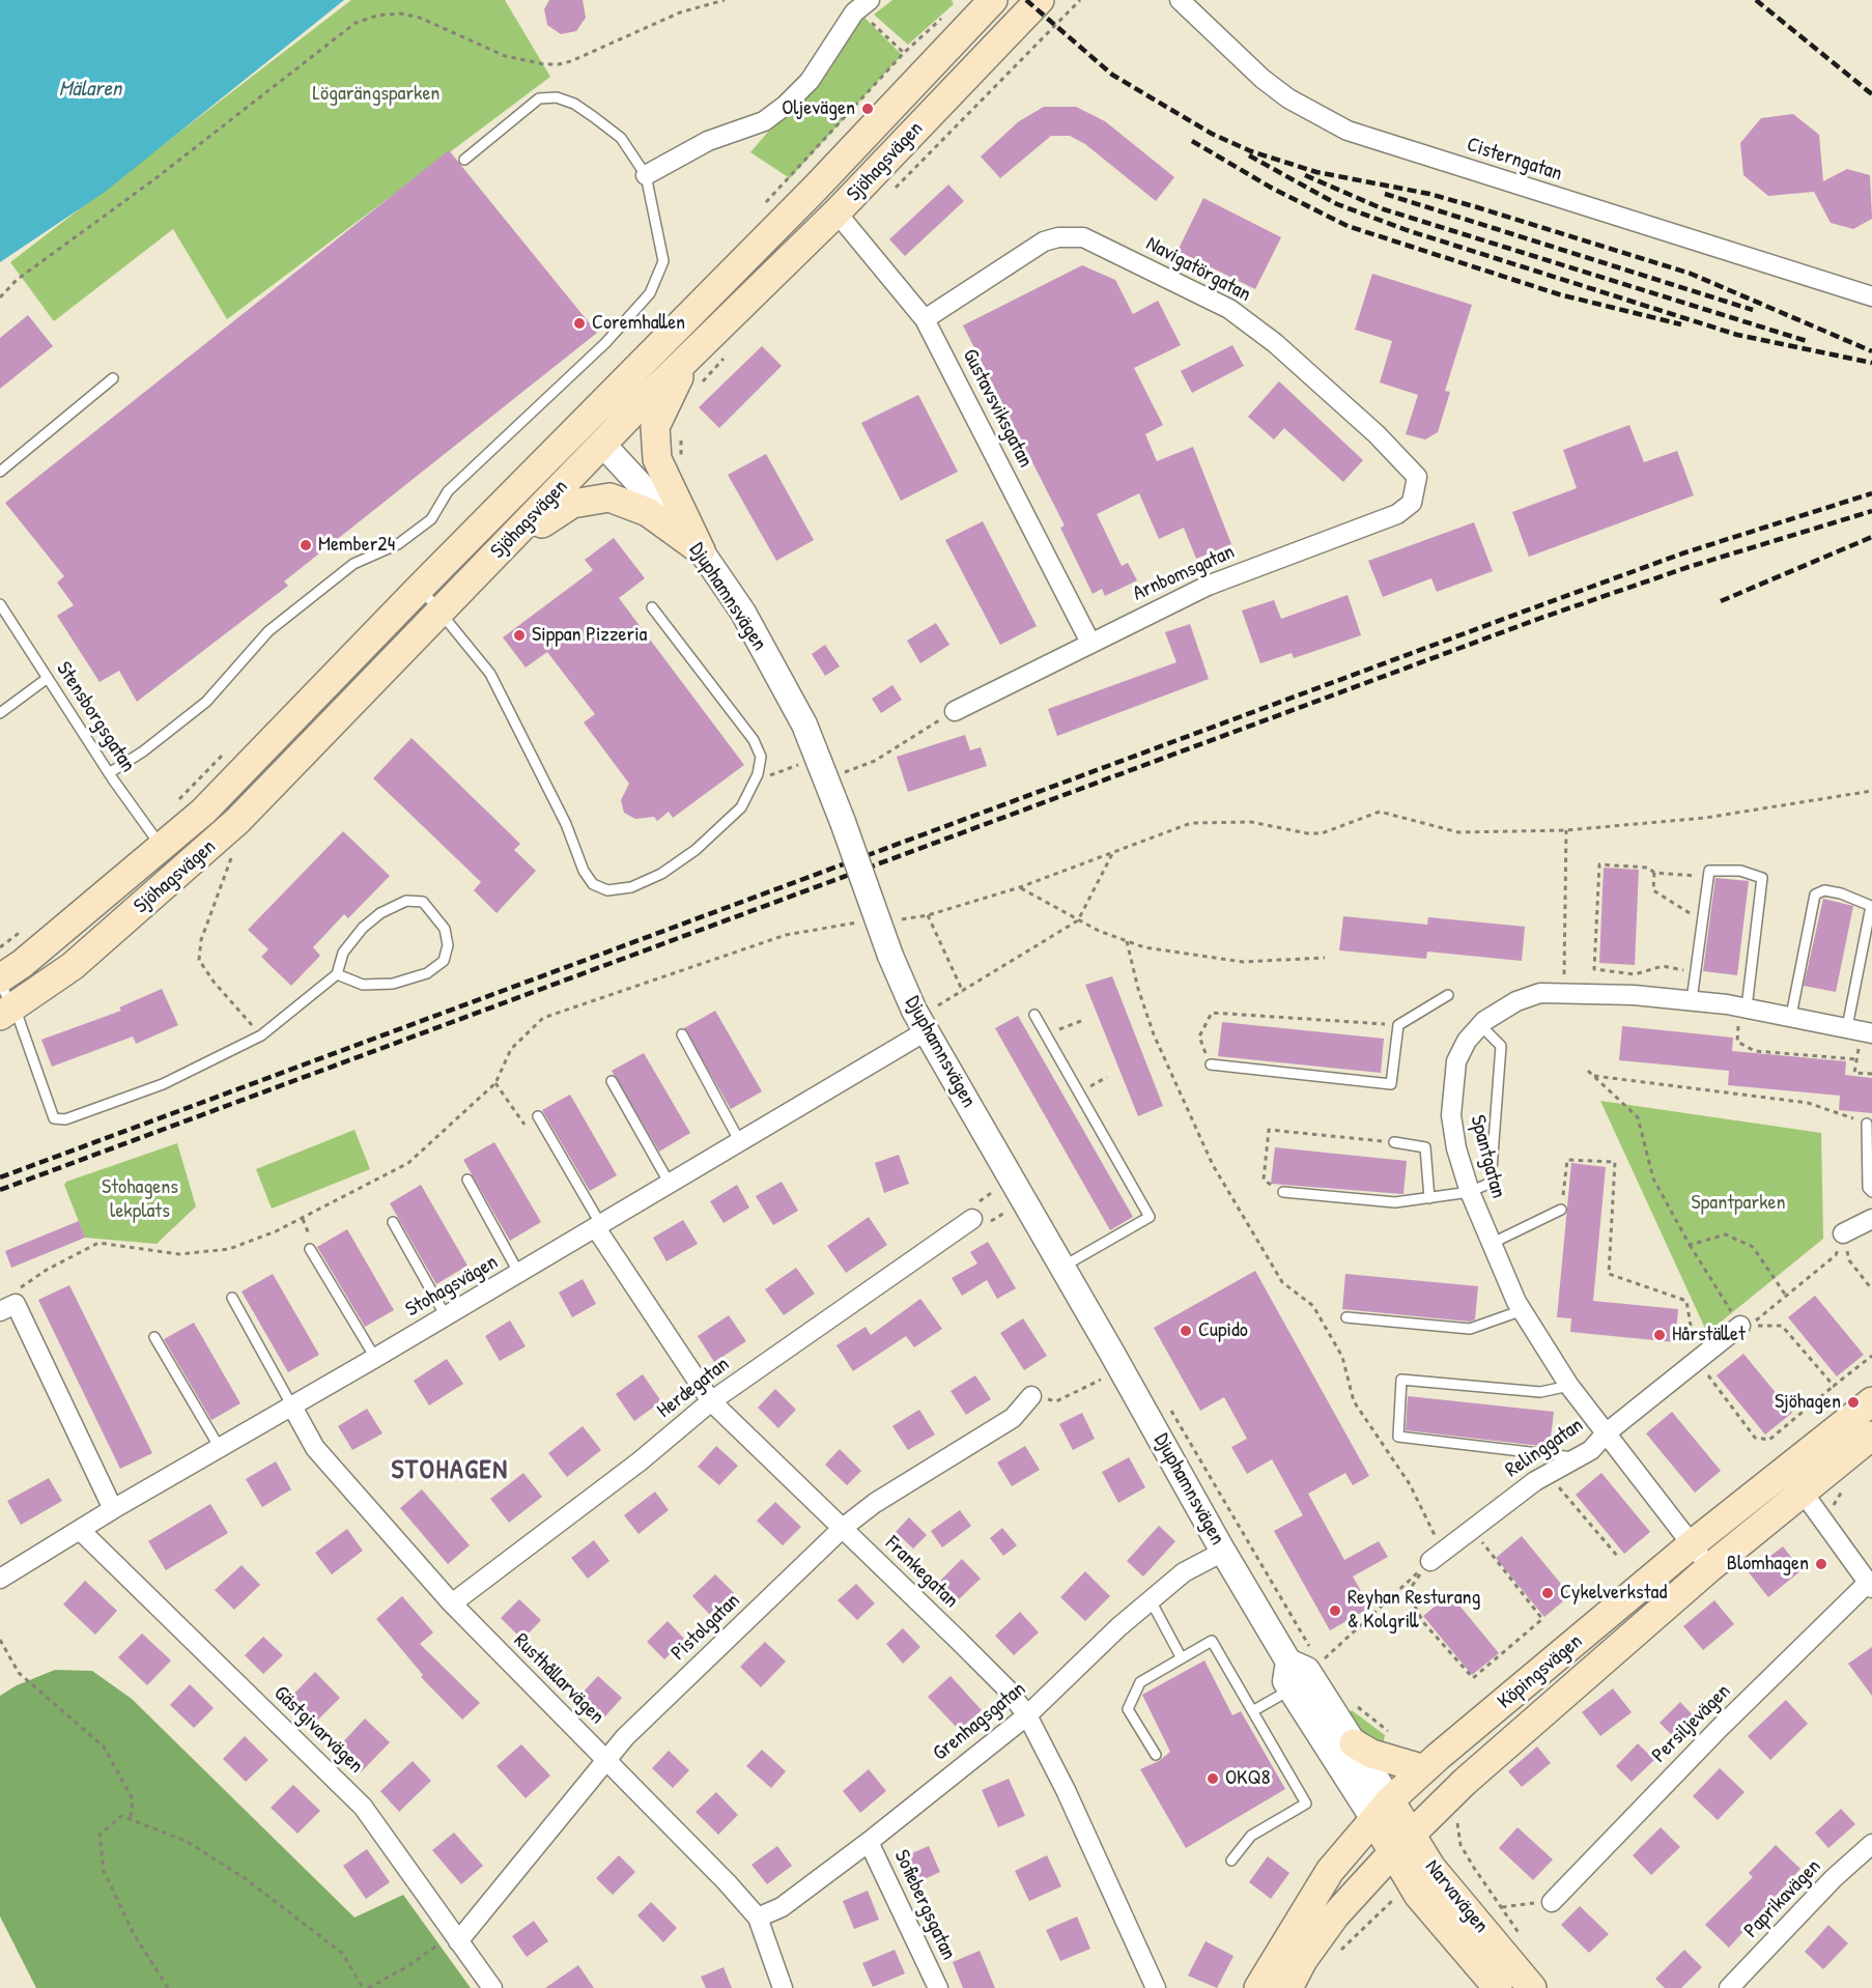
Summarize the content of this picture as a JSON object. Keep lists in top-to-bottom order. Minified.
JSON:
{"streets":{"main road":["Sjöhagsvägen","Köpingsvägen","Narvavägen"],"street":["Cisterngatan","Navigatörgatan","Gustavsviksgatan","Arnbomsgatan","Djuphamnsvägen","Spantgatan","Stohagsvägen","Herdegatan","Relinggatan","Frankegatan","Pistolgatan","Rusthållarvägen","Grenhagsgatan","Persiljevägen","Gästgivarvägen","Paprikavägen","Sofiebergsgatan"],"lane":["Stensborgsgatan"]},"crossings":[["Sjöhagsvägen","Gustavsviksgatan"],["Sjöhagsvägen","Djuphamnsvägen"],["Sjöhagsvägen","Stensborgsgatan"],["Navigatörgatan","Gustavsviksgatan"],["Navigatörgatan","Arnbomsgatan"],["Gustavsviksgatan","Arnbomsgatan"],["Djuphamnsvägen","Stohagsvägen"],["Djuphamnsvägen","Köpingsvägen"],["Djuphamnsvägen","Grenhagsgatan"],["Djuphamnsvägen","Narvavägen"],["Spantgatan","Relinggatan"],["Spantgatan","Köpingsvägen"],["Stohagsvägen","Frankegatan"],["Stohagsvägen","Rusthållarvägen"],["Stohagsvägen","Gästgivarvägen"],["Herdegatan","Frankegatan"],["Herdegatan","Rusthållarvägen"],["Frankegatan","Pistolgatan"],["Frankegatan","Grenhagsgatan"],["Pistolgatan","Rusthållarvägen"],["Pistolgatan","Gästgivarvägen"],["Köpingsvägen","Narvavägen"],["Rusthållarvägen","Grenhagsgatan"],["Grenhagsgatan","Sofiebergsgatan"]],"districts":["STOHAGEN"],"water":["Mälaren"],"parks":["Lögarängsparken","Stohagens lekplats","Spantparken"],"places":["Oljevägen","Coremhallen","Member24","Sippan Pizzeria","Cupido","Hårstället","Sjöhagen","Blomhagen","Cykelverkstad","Reyhan Resturang & Kolgrill","OKQ8"]}
